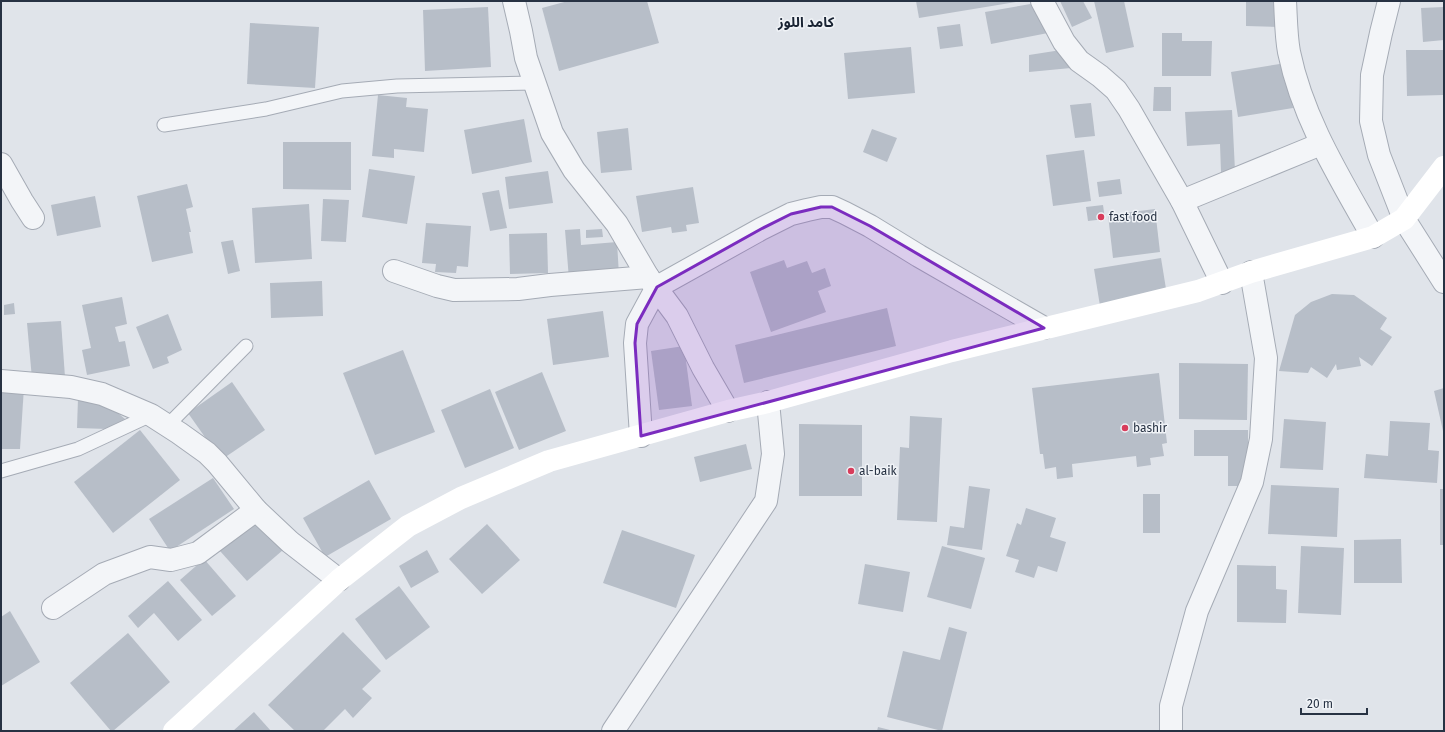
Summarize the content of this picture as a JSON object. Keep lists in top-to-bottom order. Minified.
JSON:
{"districts":["كامد اللوز"],"places":["fast food","bashir","al-baik"],"scale_bar":"20 m"}
